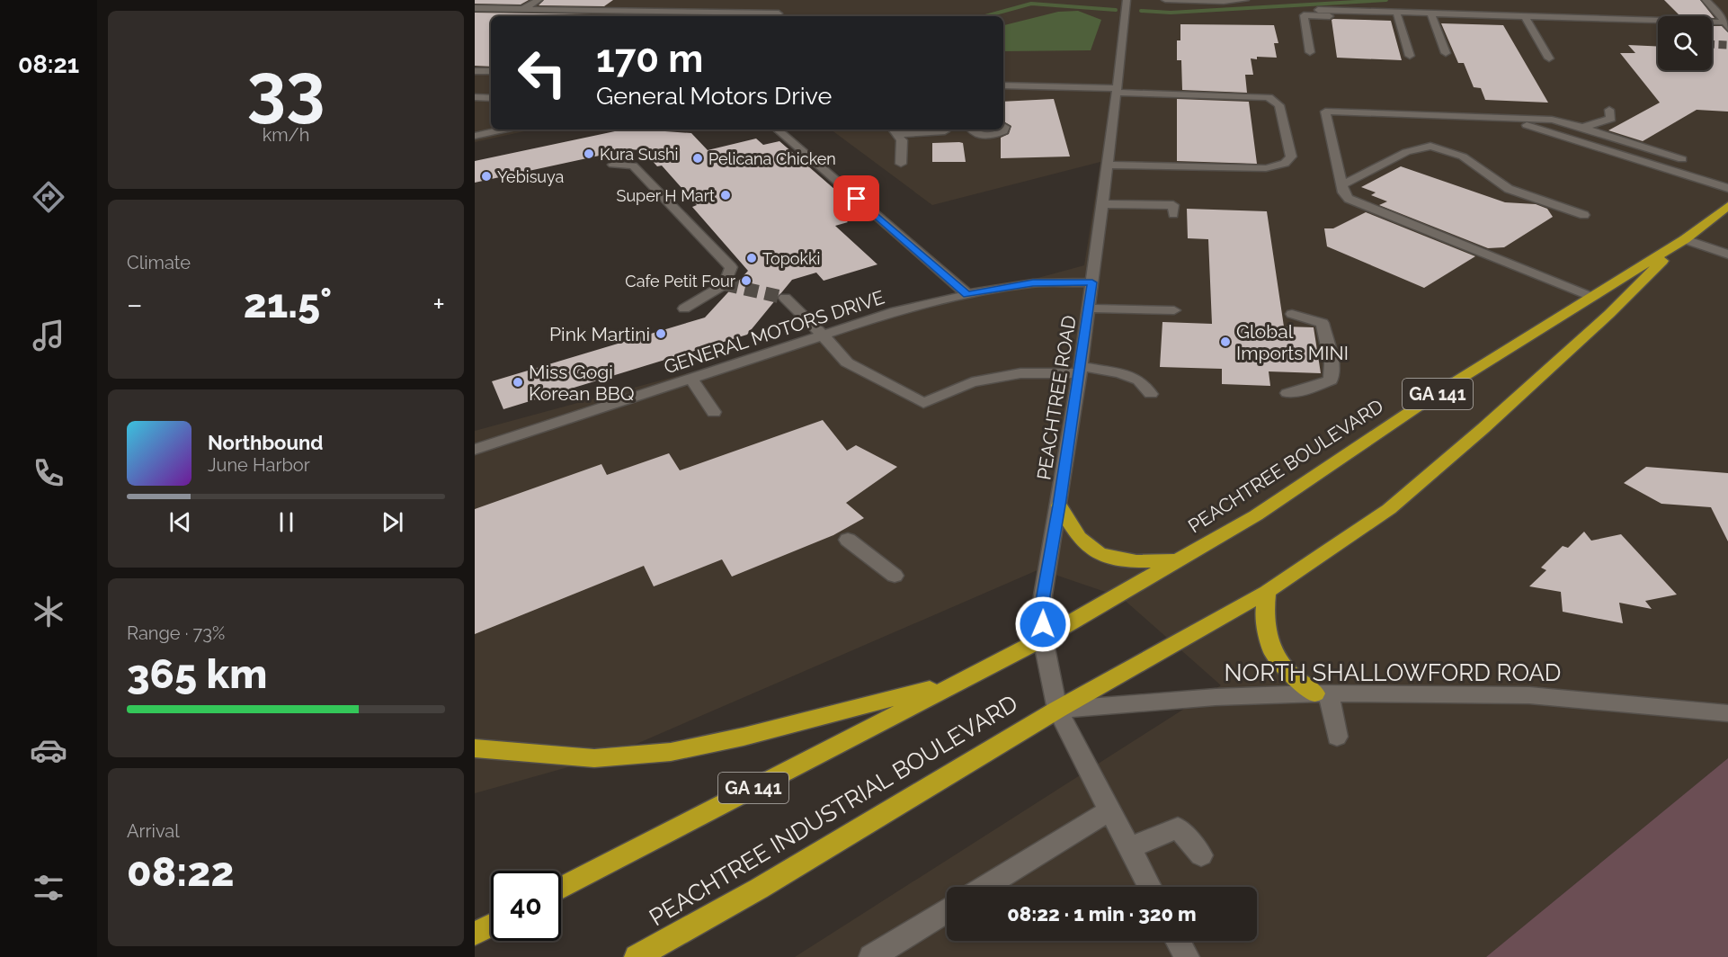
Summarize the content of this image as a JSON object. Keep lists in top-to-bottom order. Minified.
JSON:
{"streets":{"highway":["GA 141","PEACHTREE BOULEVARD","PEACHTREE INDUSTRIAL BOULEVARD"],"street":["GENERAL MOTORS DRIVE","PEACHTREE ROAD","NORTH SHALLOWFORD ROAD"]},"crossings":[["GENERAL MOTORS DRIVE","PEACHTREE ROAD"],["GA 141","PEACHTREE BOULEVARD"],["PEACHTREE ROAD","PEACHTREE BOULEVARD"],["PEACHTREE ROAD","NORTH SHALLOWFORD ROAD"],["PEACHTREE ROAD","PEACHTREE INDUSTRIAL BOULEVARD"],["PEACHTREE BOULEVARD","NORTH SHALLOWFORD ROAD"],["PEACHTREE BOULEVARD","PEACHTREE INDUSTRIAL BOULEVARD"],["NORTH SHALLOWFORD ROAD","PEACHTREE INDUSTRIAL BOULEVARD"]],"places":["Kura Sushi","Pelicana Chicken","Yebisuya","Super H Mart","Topokki","Cafe Petit Four","Pink Martini","Global Imports MINI","Miss Gogi Korean BBQ"],"page":{"tabs":"08:21","tile":[["33","km/h"],"Climate",["Range · 73%","365 km"],["Arrival","08:22"]],"turn":["170 m","General Motors Drive"],"heat":["−","21.5°","+"],"song":["Northbound","June Harbor"],"limit":"40","trip":"08:22 · 1 min · 320 m"}}
